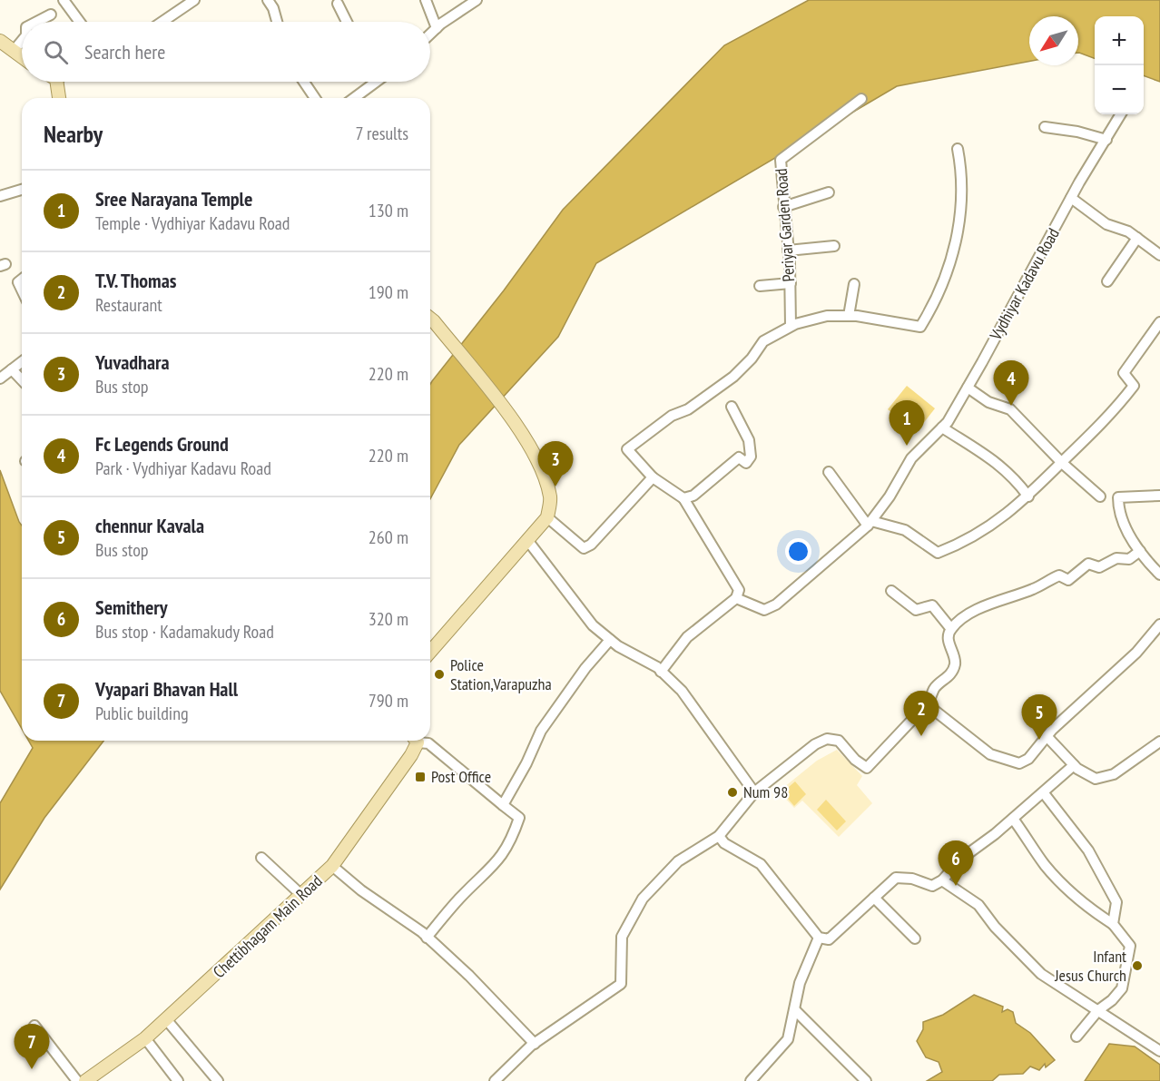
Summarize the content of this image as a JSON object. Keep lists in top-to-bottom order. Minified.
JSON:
{"streets":{"main road":["Chettibhagam Main Road"],"street":["Periyar Garden Road","Vydhiyar Kadavu Road"]},"places":{"other":["Police Station,Varapuzha","Num 98","Infant Jesus Church"],"transit":["Post Office"]},"north":"bottom left","page":{"map_buttons":["+","−"],"search":"Search here","heading":["Nearby","7 results"],"list":[{"mark":"1","name":"Sree Narayana Temple","note":"Temple · Vydhiyar Kadavu Road","value":"130 m"},{"mark":"2","name":"T.V. Thomas","note":"Restaurant","value":"190 m"},{"mark":"3","name":"Yuvadhara","note":"Bus stop","value":"220 m"},{"mark":"4","name":"Fc Legends Ground","note":"Park · Vydhiyar Kadavu Road","value":"220 m"},{"mark":"5","name":"chennur Kavala","note":"Bus stop","value":"260 m"},{"mark":"6","name":"Semithery","note":"Bus stop · Kadamakudy Road","value":"320 m"},{"mark":"7","name":"Vyapari Bhavan Hall","note":"Public building","value":"790 m"}],"pins":["4","1","3","2","5","6","7"]}}
